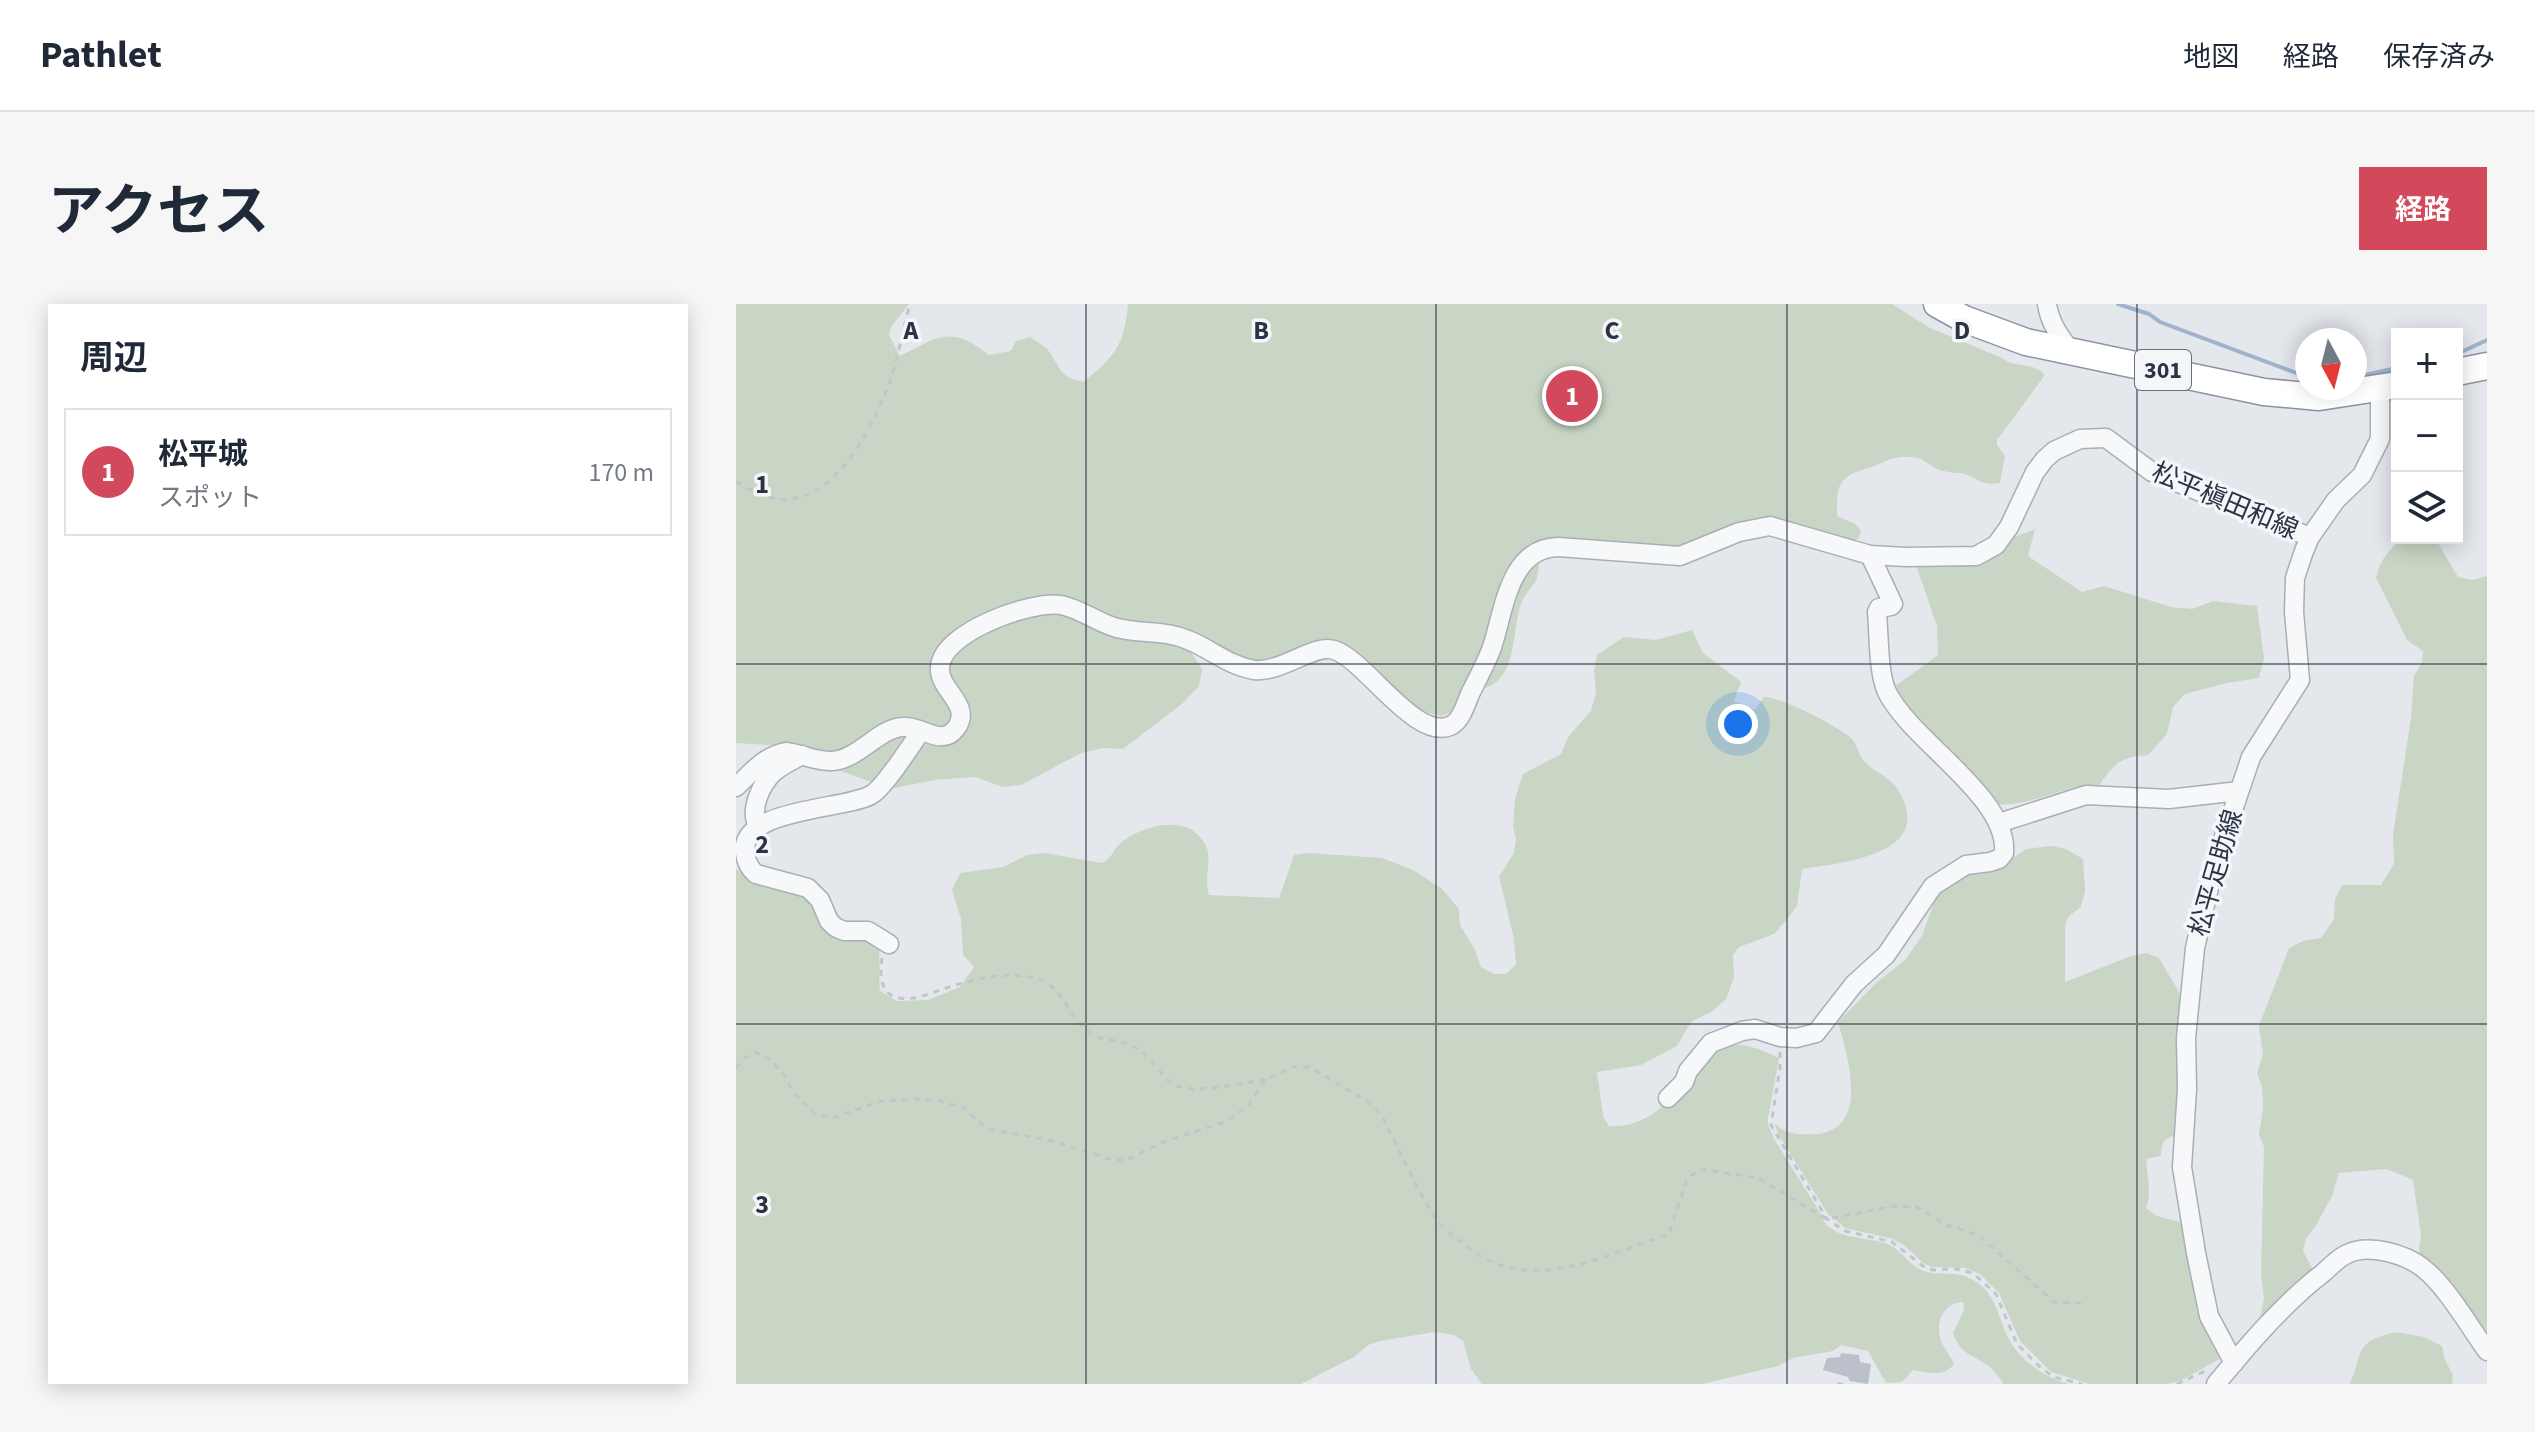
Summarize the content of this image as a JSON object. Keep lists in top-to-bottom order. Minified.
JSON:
{"streets":{"highway":["301"],"street":["松平槇田和線","松平足助線"]},"crossings":[["301","松平足助線"],["松平槇田和線","松平足助線"]],"north":"bottom","page":{"header":"Pathlet","nav":["地図","経路","保存済み"],"title":"アクセス","buttons":"経路","heading":"周辺","map_buttons":["+","−"],"pins":"1","list":[{"mark":"1","name":"松平城","note":"スポット","value":"170 m"}]},"grid":{"columns":["A","B","C","D"],"rows":["1","2","3"]}}
